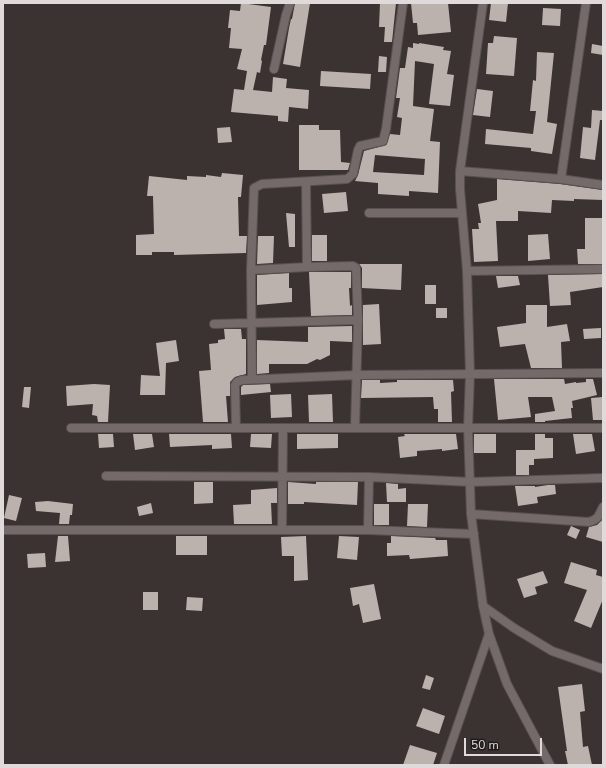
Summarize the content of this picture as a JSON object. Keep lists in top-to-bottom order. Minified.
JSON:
{"scale_bar":"50 m"}
